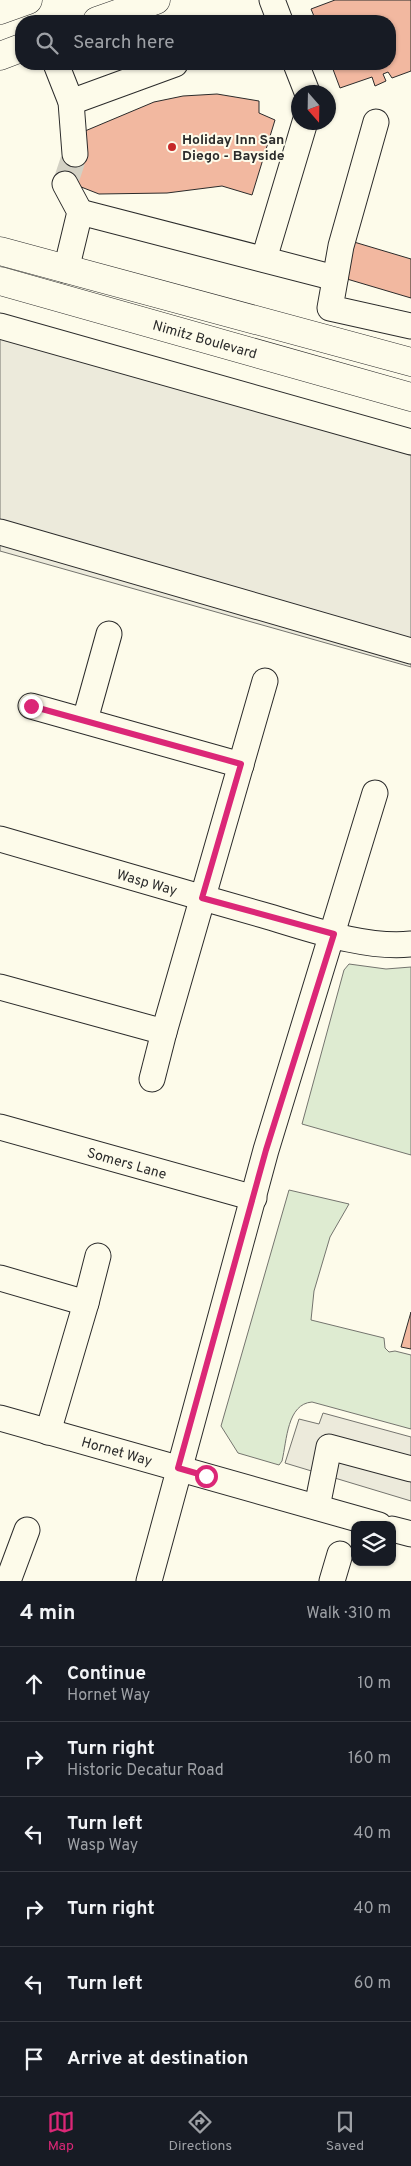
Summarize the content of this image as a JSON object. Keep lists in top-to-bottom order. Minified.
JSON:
{"streets":{"main road":["Nimitz Boulevard"],"street":["Wasp Way","Somers Lane","Hornet Way"]},"places":["Holiday Inn San Diego - Bayside"],"north":"bottom","page":{"search":"Search here","heading":["4 min","Walk · 310 m"],"list":[["Continue","Hornet Way","10 m"],["Turn right","Historic Decatur Road","160 m"],["Turn left","Wasp Way","40 m"],["Turn right","40 m"],["Turn left","60 m"],"Arrive at destination"],"nav":["Map","Directions","Saved"]}}
